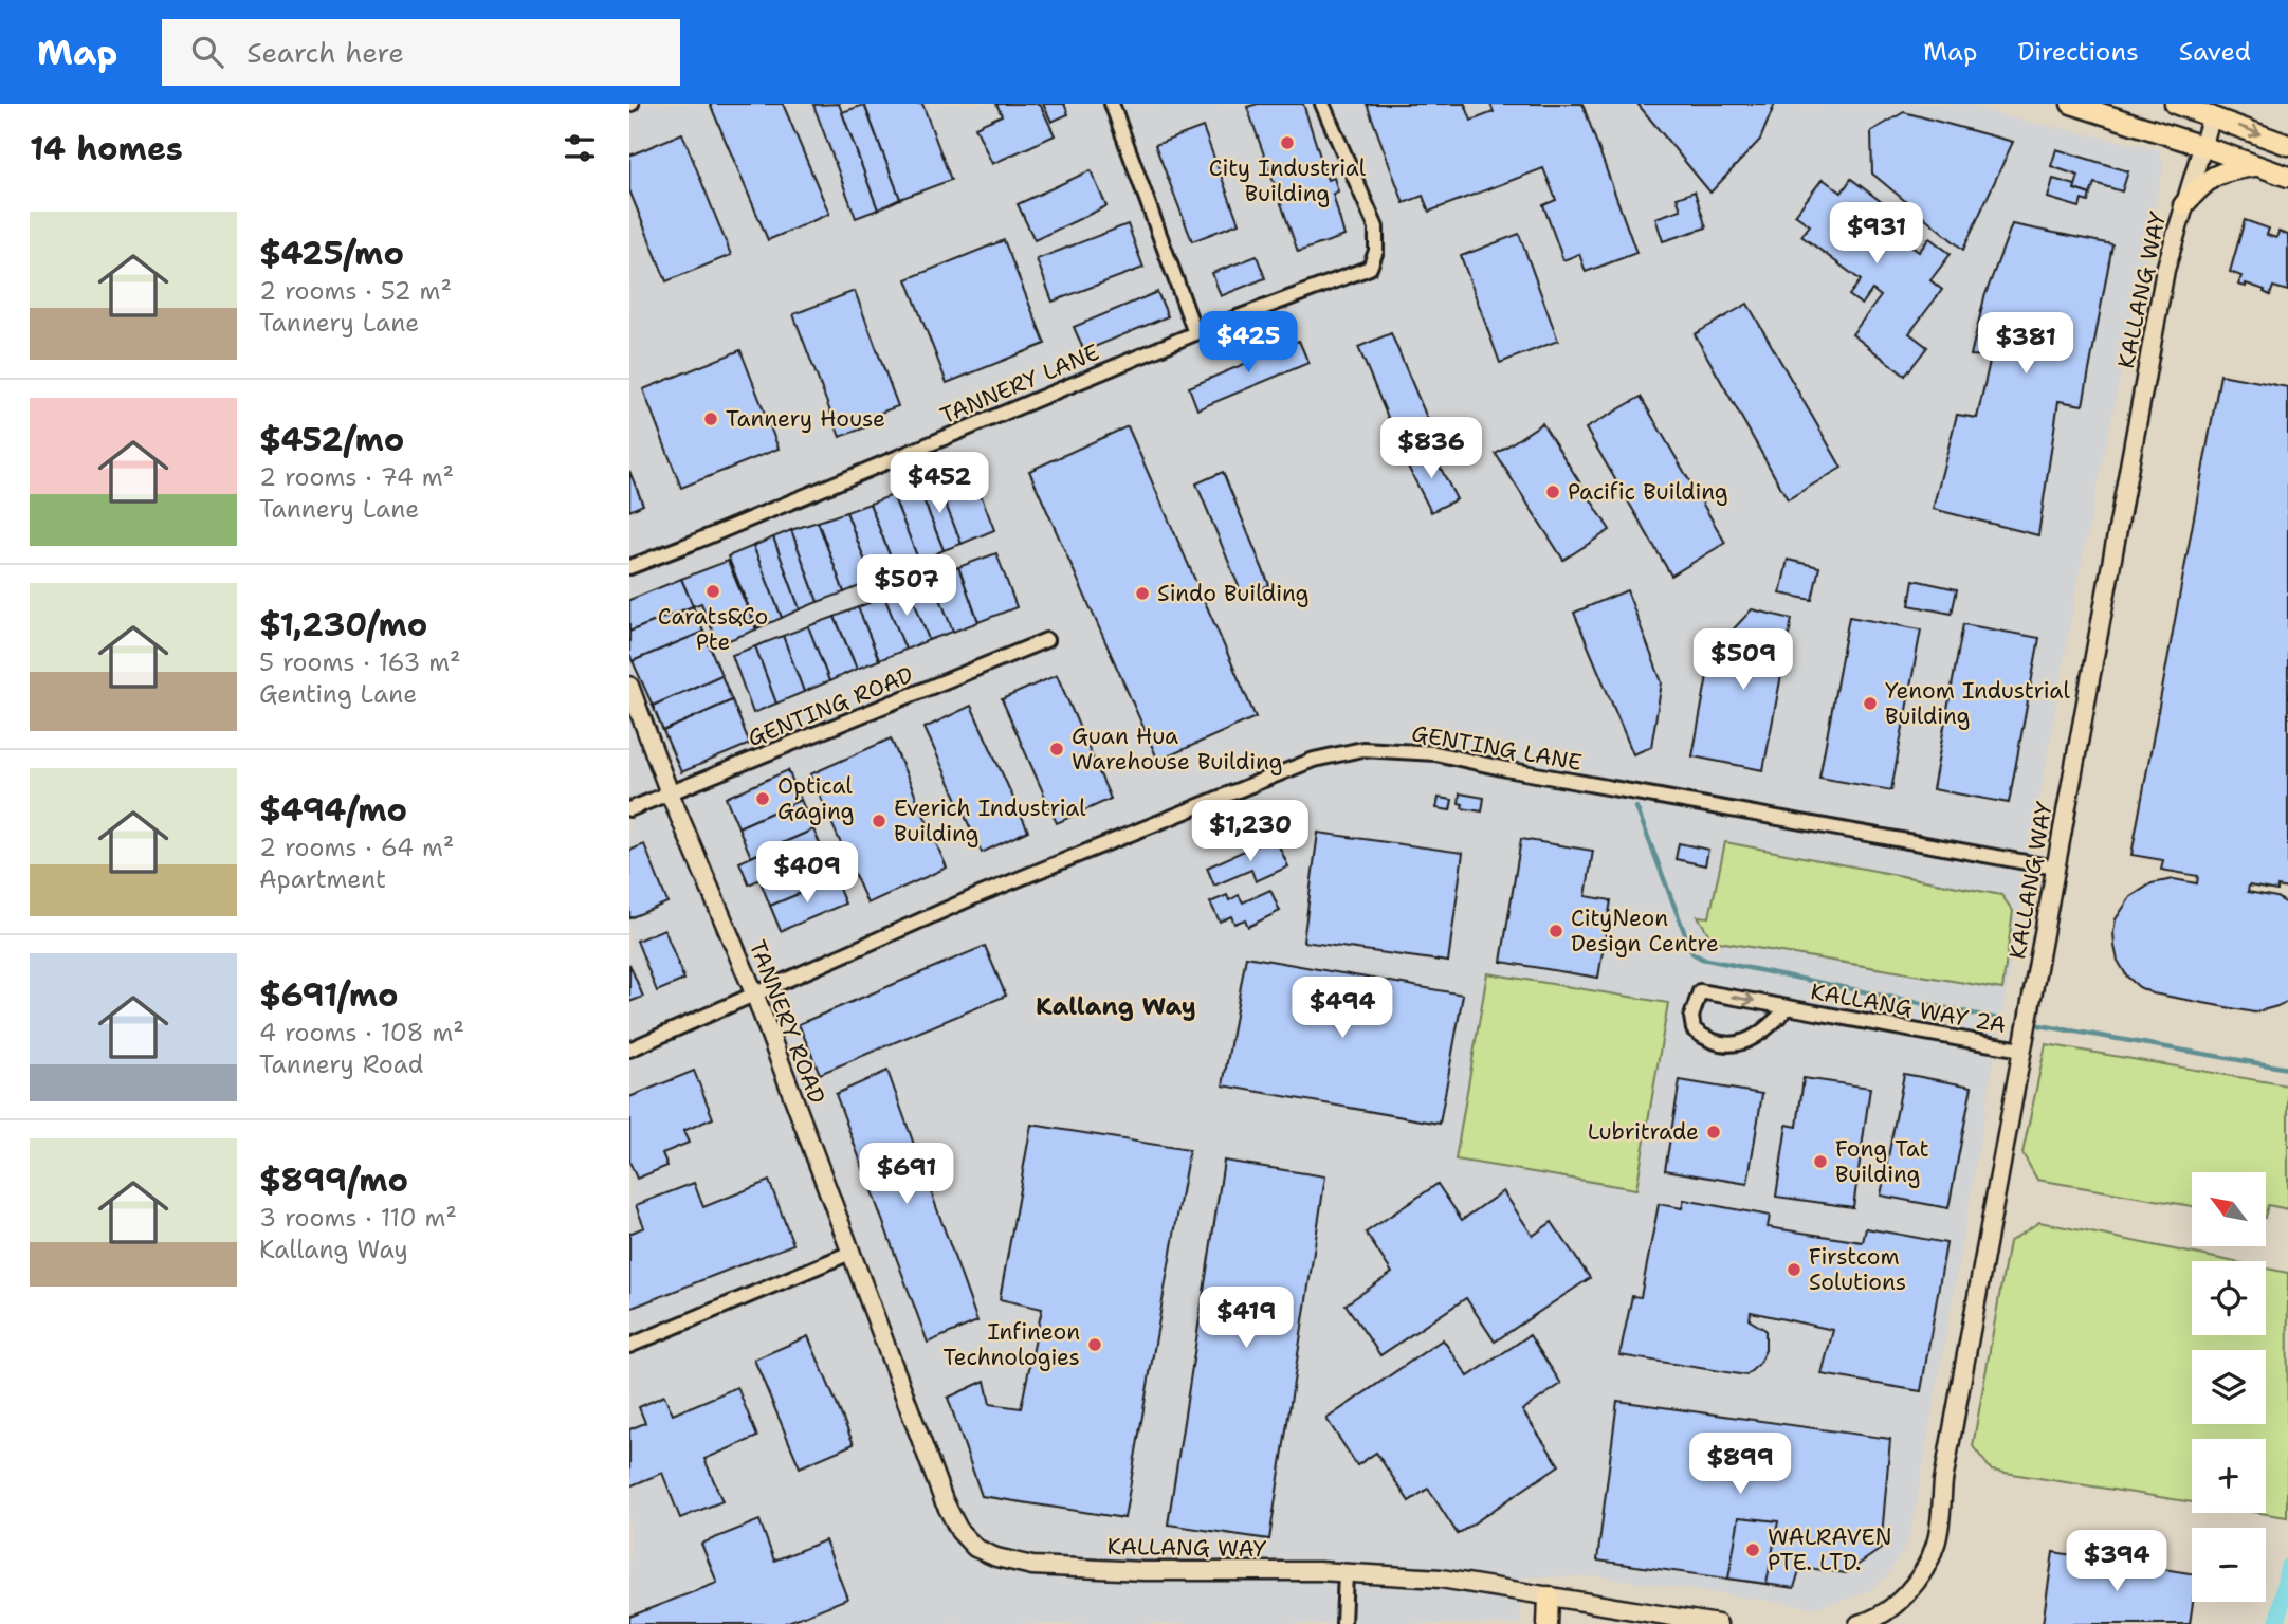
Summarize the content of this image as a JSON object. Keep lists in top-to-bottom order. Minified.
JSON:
{"streets":{"street":["KALLANG WAY","TANNERY LANE","GENTING ROAD","GENTING LANE","KALLANG WAY 2A","TANNERY ROAD"]},"crossings":[["KALLANG WAY","GENTING LANE"],["KALLANG WAY","KALLANG WAY 2A"],["KALLANG WAY","TANNERY ROAD"],["GENTING ROAD","TANNERY ROAD"],["GENTING LANE","TANNERY ROAD"]],"districts":["Kallang Way"],"places":["City Industrial Building","Tannery House","Pacific Building","Carats&Co Pte","Sindo Building","Yenom Industrial Building","Guan Hua Warehouse Building","Optical Gaging","Everich Industrial Building","CityNeon Design Centre","Lubritrade","Fong Tat Building","Firstcom Solutions","Infineon Technologies","WALRAVEN PTE. LTD."],"north":"top left","page":{"header":"Map","search":"Search here","nav":["Map","Directions","Saved"],"heading":"14 homes","list":[{"name":"$425/mo","note":"2 rooms · 52 m² · Tannery Lane"},{"name":"$452/mo","note":"2 rooms · 74 m² · Tannery Lane"},{"name":"$1,230/mo","note":"5 rooms · 163 m² · Genting Lane"},{"name":"$494/mo","note":"2 rooms · 64 m² · Apartment"},{"name":"$691/mo","note":"4 rooms · 108 m² · Tannery Road"},{"name":"$899/mo","note":"3 rooms · 110 m² · Kallang Way"}],"price":["$931","$425","$381","$836","$452","$507","$509","$1,230","$409","$494","$691","$419","$899","$394"],"map_buttons":["+","−"]}}
